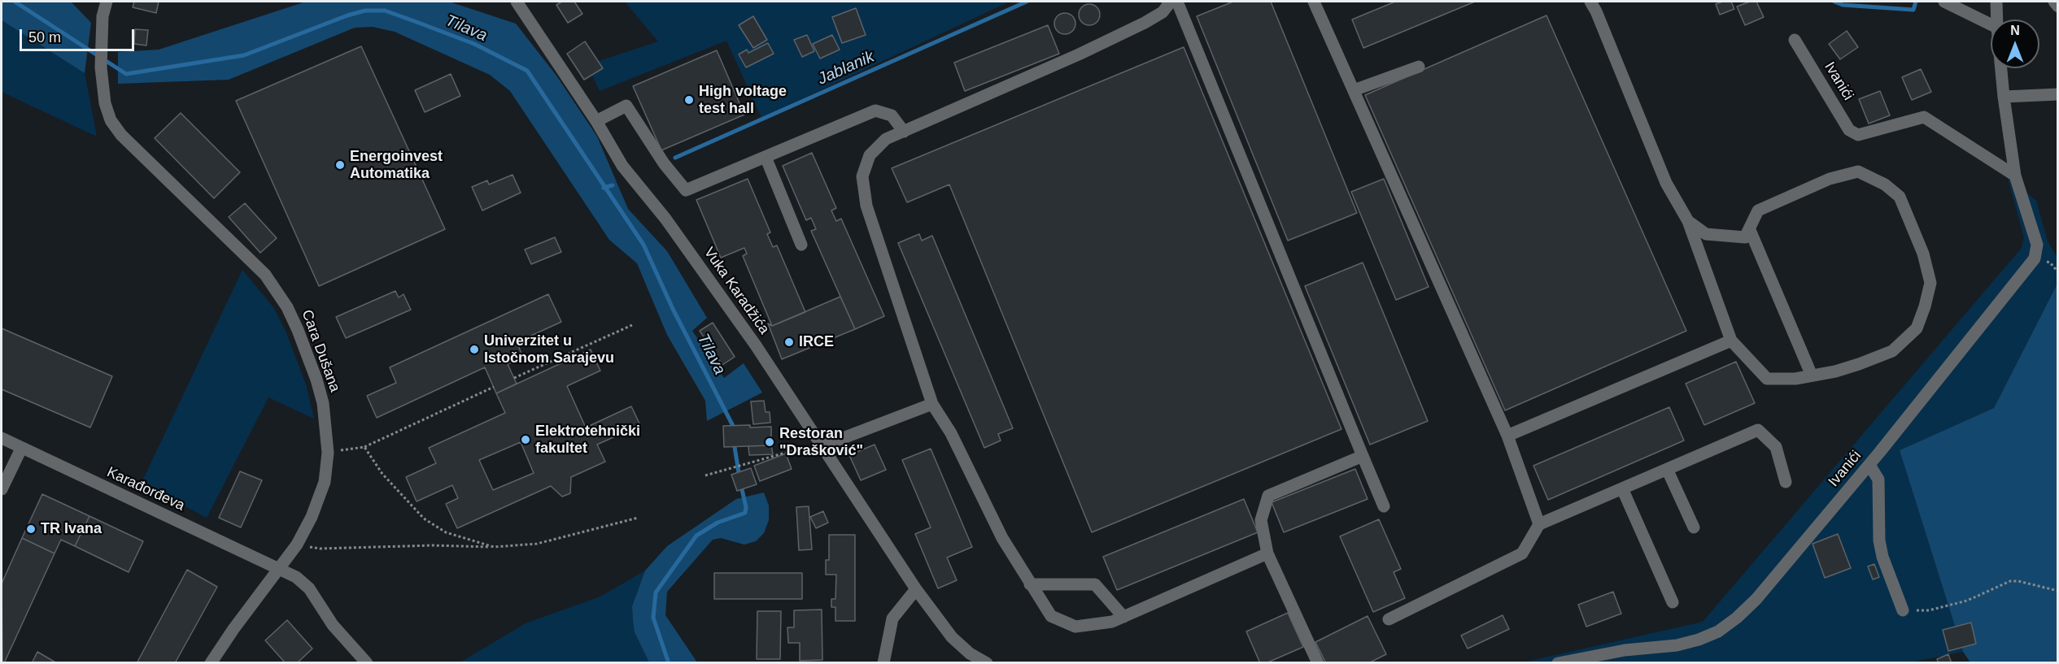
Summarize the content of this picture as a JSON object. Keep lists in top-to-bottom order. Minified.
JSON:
{"streets":{"street":["Ivanići","Vuka Karadžića","Cara Dušana","Karađorđeva"]},"crossings":[["Cara Dušana","Karađorđeva"]],"water":["Tilava","Jablanik"],"places":["High voltage test hall","Energoinvest Automatika","IRCE","Univerzitet u Istočnom Sarajevu","Elektrotehnički fakultet","Restoran \"Drašković\"","TR Ivana"],"scale_bar":"50 m","north":"top"}
